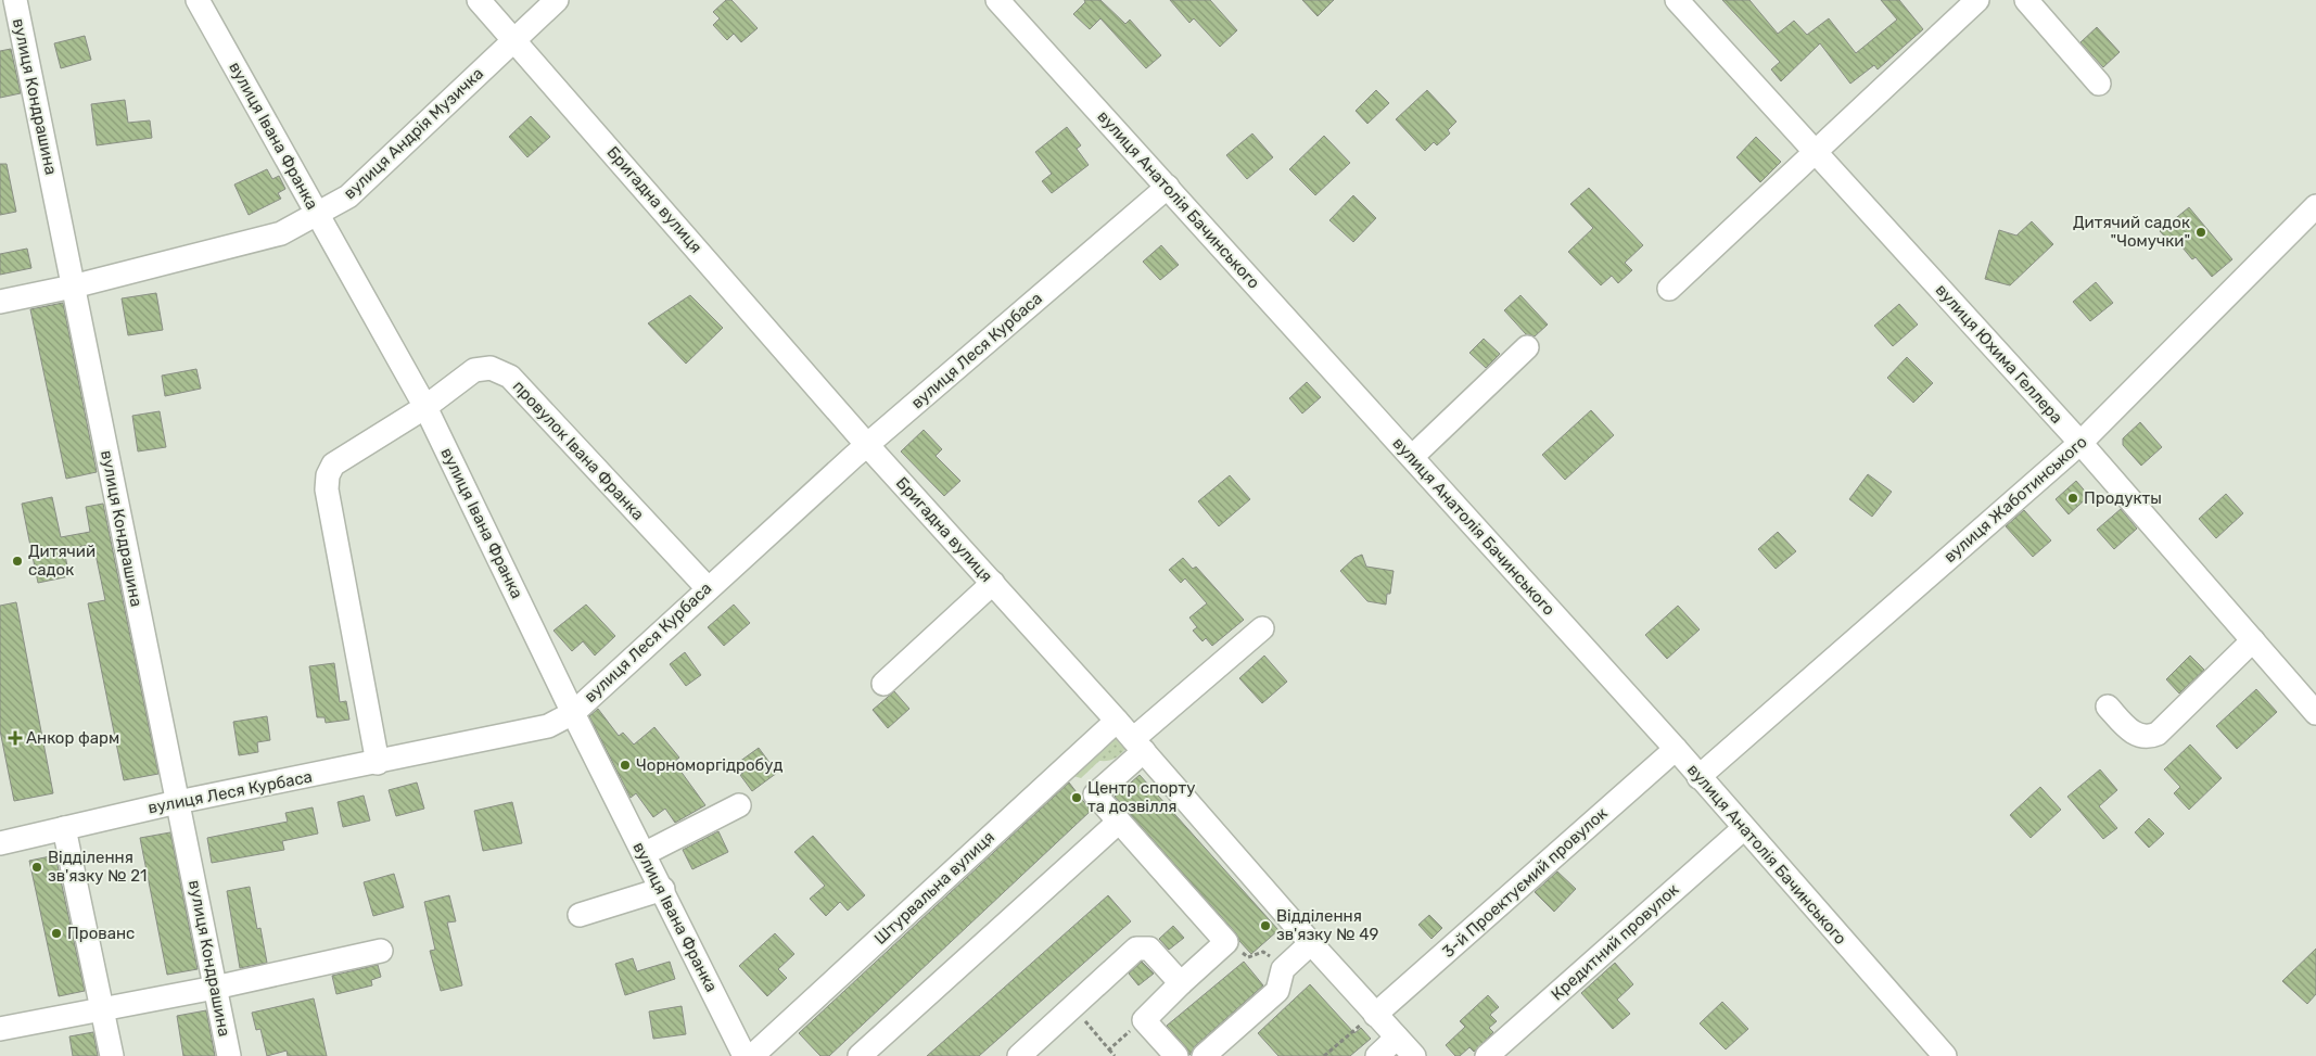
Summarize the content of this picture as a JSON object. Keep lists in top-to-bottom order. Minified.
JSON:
{"streets":{"street":["вулиця Кондрашина","вулиця Андрія Музичка","вулиця Івана Франка","Бригадна вулиця","вулиця Анатолія Бачинського","вулиця Леся Курбаса","вулиця Юхима Геллера","провулок Івана Франка","вулиця Жаботинського","3-й Проектуємий провулок","Штурвальна вулиця","Кредитний провулок"]},"crossings":[["вулиця Кондрашина","вулиця Андрія Музичка"],["вулиця Кондрашина","вулиця Леся Курбаса"],["вулиця Андрія Музичка","вулиця Івана Франка"],["вулиця Андрія Музичка","Бригадна вулиця"],["вулиця Івана Франка","вулиця Леся Курбаса"],["вулиця Івана Франка","провулок Івана Франка"],["Бригадна вулиця","вулиця Леся Курбаса"],["Бригадна вулиця","3-й Проектуємий провулок"],["Бригадна вулиця","Штурвальна вулиця"],["вулиця Анатолія Бачинського","вулиця Леся Курбаса"],["вулиця Анатолія Бачинського","вулиця Жаботинського"],["вулиця Анатолія Бачинського","3-й Проектуємий провулок"],["вулиця Анатолія Бачинського","Кредитний провулок"],["вулиця Леся Курбаса","провулок Івана Франка"],["вулиця Юхима Геллера","вулиця Жаботинського"]],"places":{"other":["Дитячий садок \"Чомучки\"","Продукты","Дитячий садок","Чорноморгідробуд","Центр спорту та дозвілля","Відділення зв'язку № 21","Відділення зв'язку № 49","Прованс"],"health":["Анкор фарм"]}}
